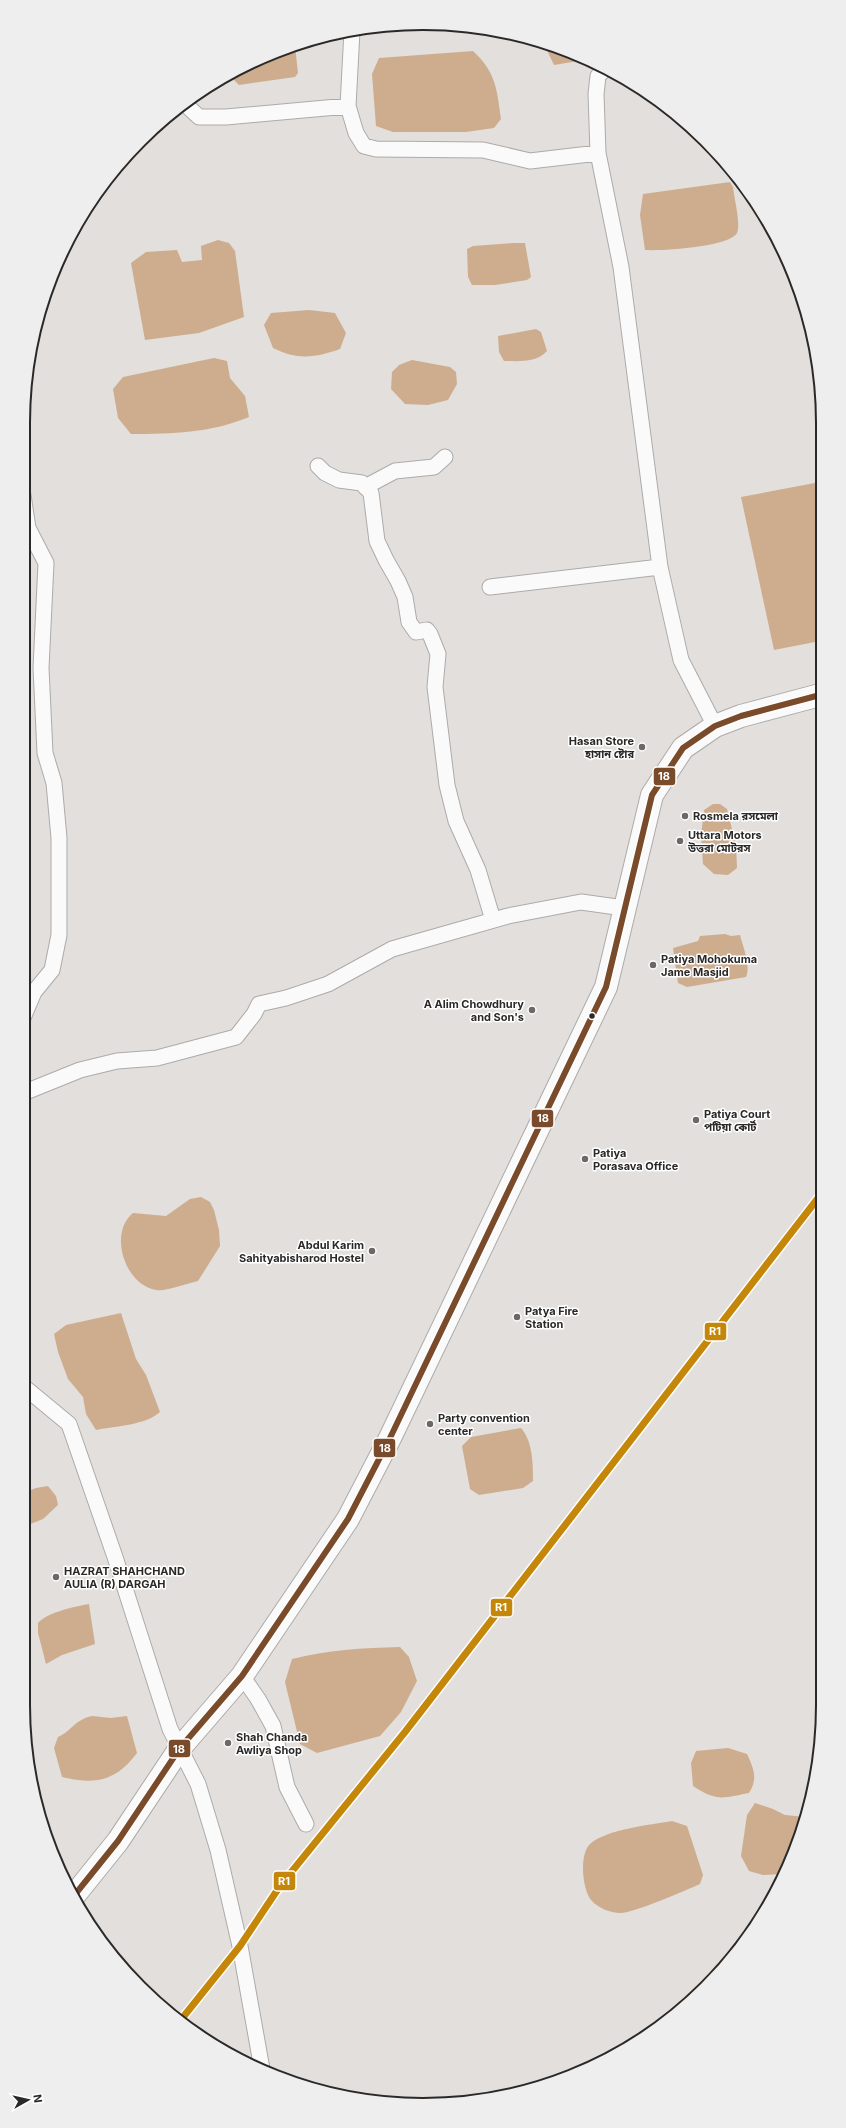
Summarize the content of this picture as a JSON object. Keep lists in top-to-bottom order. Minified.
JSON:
{"places":["Hasan Store হাসান ষ্টোর","Rosmela রসমেলা","Uttara Motors উত্তরা মোটরস","Patiya Mohokuma Jame Masjid","A Alim Chowdhury and Son's","Patiya Court পটিয়া কোর্ট","Patiya Porasava Office","Abdul Karim Sahityabisharod Hostel","Patya Fire Station","Party convention center","HAZRAT SHAHCHAND AULIA (R) DARGAH","Shah Chanda Awliya Shop"],"lines":["transit line 18","transit line R1"],"north":"right"}
